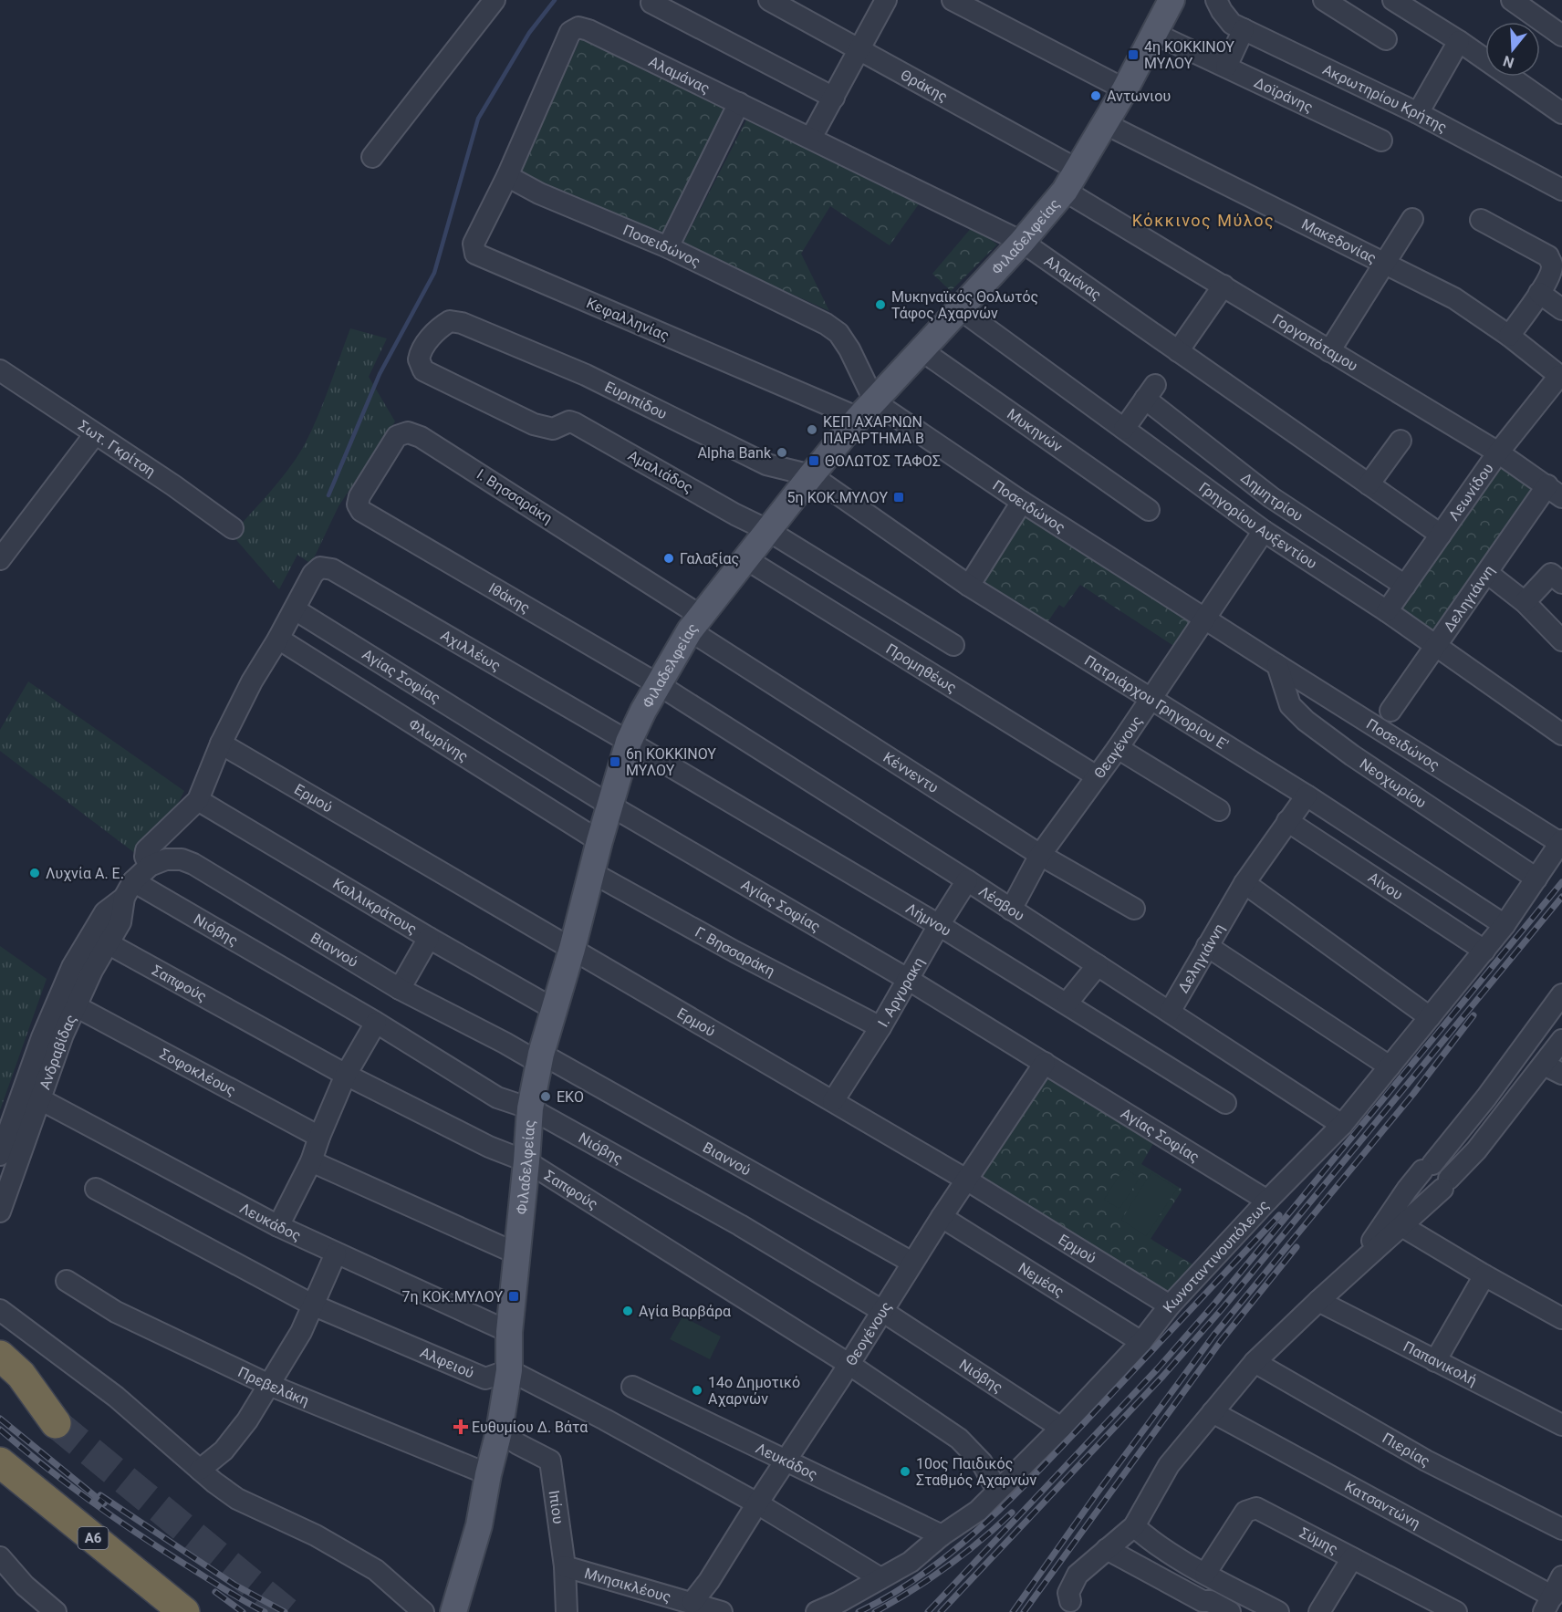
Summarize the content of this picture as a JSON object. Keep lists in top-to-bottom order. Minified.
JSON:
{"streets":{"highway":["Α6"],"main road":["Φιλαδελφείας"],"street":["Αλαμάνας","Θράκης","Δοϊράνης","Ακρωτηρίου Κρήτης","Μακεδονίας","Ποσειδώνος","Κεφαλληνίας","Γοργοπόταμου","Ευριπίδου","Μυκηνών","Σωτ. Γκρίτση","Αμαλιάδος","Λεωνίδου","Ι. Βησσαράκη","Δημητρίου","Γρηγορίου Αυξεντίου","Ιθάκης","Δεληγιάννη","Αχιλλέως","Προμηθέως","Αγίας Σοφίας","Πατριάρχου Γρηγορίου E'","Φλωρίνης","Θεαγένους","Κέννεντυ","Νεοχωρίου","Ερμού","Αίνου","Λέσβου","Καλλικράτους","Λήμνου","Νιόβης","Βιαννού","Γ. Βησσαράκη","Σαπφούς","Ι. Αργυρακη","Ανδραβίδας","Σοφοκλέους","Λευκάδος","Κωνσταντινουπόλεως","Νεμέας","Θεογένους","Αλφειού","Παπανικολή","Πρεβελάκη","Πιερίας","Κατσαντώνη","Ιπίου","Σύμης","Μνησικλέους"]},"crossings":[["Αλαμάνας","Φιλαδελφείας"],["Αλαμάνας","Ποσειδώνος"],["Αλαμάνας","Κεφαλληνίας"],["Αλαμάνας","Λεωνίδου"],["Θράκης","Φιλαδελφείας"],["Θράκης","Γοργοπόταμου"],["Δοϊράνης","Φιλαδελφείας"],["Φιλαδελφείας","Μακεδονίας"],["Φιλαδελφείας","Ποσειδώνος"],["Φιλαδελφείας","Κεφαλληνίας"],["Φιλαδελφείας","Γοργοπόταμου"],["Φιλαδελφείας","Ευριπίδου"],["Φιλαδελφείας","Μυκηνών"],["Φιλαδελφείας","Αμαλιάδος"],["Φιλαδελφείας","Ι. Βησσαράκη"],["Φιλαδελφείας","Γρηγορίου Αυξεντίου"],["Φιλαδελφείας","Ιθάκης"],["Φιλαδελφείας","Αχιλλέως"],["Φιλαδελφείας","Προμηθέως"],["Φιλαδελφείας","Αγίας Σοφίας"],["Φιλαδελφείας","Πατριάρχου Γρηγορίου E'"],["Φιλαδελφείας","Φλωρίνης"],["Φιλαδελφείας","Κέννεντυ"],["Φιλαδελφείας","Ερμού"],["Φιλαδελφείας","Λέσβου"],["Φιλαδελφείας","Καλλικράτους"],["Φιλαδελφείας","Λήμνου"],["Φιλαδελφείας","Νιόβης"],["Φιλαδελφείας","Βιαννού"],["Φιλαδελφείας","Γ. Βησσαράκη"],["Φιλαδελφείας","Σαπφούς"],["Φιλαδελφείας","Λευκάδος"],["Φιλαδελφείας","Αλφειού"],["Φιλαδελφείας","Πρεβελάκη"],["Φιλαδελφείας","Ιπίου"],["Μακεδονίας","Λεωνίδου"],["Ποσειδώνος","Κεφαλληνίας"],["Ποσειδώνος","Θεαγένους"],["Ποσειδώνος","Νεοχωρίου"],["Ποσειδώνος","Κωνσταντινουπόλεως"],["Γοργοπόταμου","Λεωνίδου"],["Γοργοπόταμου","Δεληγιάννη"],["Ευριπίδου","Αμαλιάδος"],["Ευριπίδου","Πατριάρχου Γρηγορίου E'"],["Λεωνίδου","Δημητρίου"],["Λεωνίδου","Γρηγορίου Αυξεντίου"],["Ι. Βησσαράκη","Ιθάκης"],["Ι. Βησσαράκη","Κέννεντυ"],["Δημητρίου","Γρηγορίου Αυξεντίου"],["Γρηγορίου Αυξεντίου","Δεληγιάννη"],["Γρηγορίου Αυξεντίου","Θεαγένους"],["Ιθάκης","Λέσβου"],["Δεληγιάννη","Πατριάρχου Γρηγορίου E'"],["Δεληγιάννη","Αίνου"],["Δεληγιάννη","Λέσβου"],["Αχιλλέως","Αγίας Σοφίας"],["Αχιλλέως","Λήμνου"],["Προμηθέως","Θεαγένους"],["Αγίας Σοφίας","Ι. Αργυρακη"],["Αγίας Σοφίας","Κωνσταντινουπόλεως"],["Αγίας Σοφίας","Θεογένους"],["Πατριάρχου Γρηγορίου E'","Θεαγένους"],["Πατριάρχου Γρηγορίου E'","Κωνσταντινουπόλεως"],["Θεαγένους","Κέννεντυ"],["Θεαγένους","Λέσβου"],["Νεοχωρίου","Κωνσταντινουπόλεως"],["Ερμού","Ι. Αργυρακη"],["Ερμού","Κωνσταντινουπόλεως"],["Ερμού","Θεογένους"],["Αίνου","Κωνσταντινουπόλεως"],["Λέσβου","Ι. Αργυρακη"],["Λέσβου","Κωνσταντινουπόλεως"],["Λήμνου","Ι. Αργυρακη"],["Νιόβης","Ανδραβίδας"],["Νιόβης","Κωνσταντινουπόλεως"],["Νιόβης","Θεογένους"],["Βιαννού","Θεογένους"],["Γ. Βησσαράκη","Ι. Αργυρακη"],["Σαπφούς","Ανδραβίδας"],["Σαπφούς","Κωνσταντινουπόλεως"],["Σαπφούς","Θεογένους"],["Ανδραβίδας","Σοφοκλέους"],["Ανδραβίδας","Λευκάδος"],["Λευκάδος","Κωνσταντινουπόλεως"],["Λευκάδος","Θεογένους"],["Κωνσταντινουπόλεως","Νεμέας"],["Νεμέας","Θεογένους"],["Θεογένους","Μνησικλέους"],["Ιπίου","Μνησικλέους"]],"districts":["Κόκκινος Μύλος"],"places":{"transit":["4η ΚΟΚΚΙΝΟΥ ΜΥΛΟΥ","ΘΟΛΩΤΟΣ ΤΑΦΟΣ","5η ΚΟΚ.ΜΥΛΟΥ","6η ΚΟΚΚΙΝΟΥ ΜΥΛΟΥ","7η ΚΟΚ.ΜΥΛΟΥ"],"other":["Αντωνιου","Μυκηναϊκός Θολωτός Τάφος Αχαρνών","ΚΕΠ ΑΧΑΡΝΩΝ ΠΑΡΑΡΤΗΜΑ Β","Alpha Bank","Γαλαξίας","Λυχνία A. E.","EKO","Αγία Βαρβάρα","14ο Δημοτικό Αχαρνών","10ος Παιδικός Σταθμός Αχαρνών"],"health":["Ευθυμίου Δ. Βάτα"]},"north":"bottom"}
